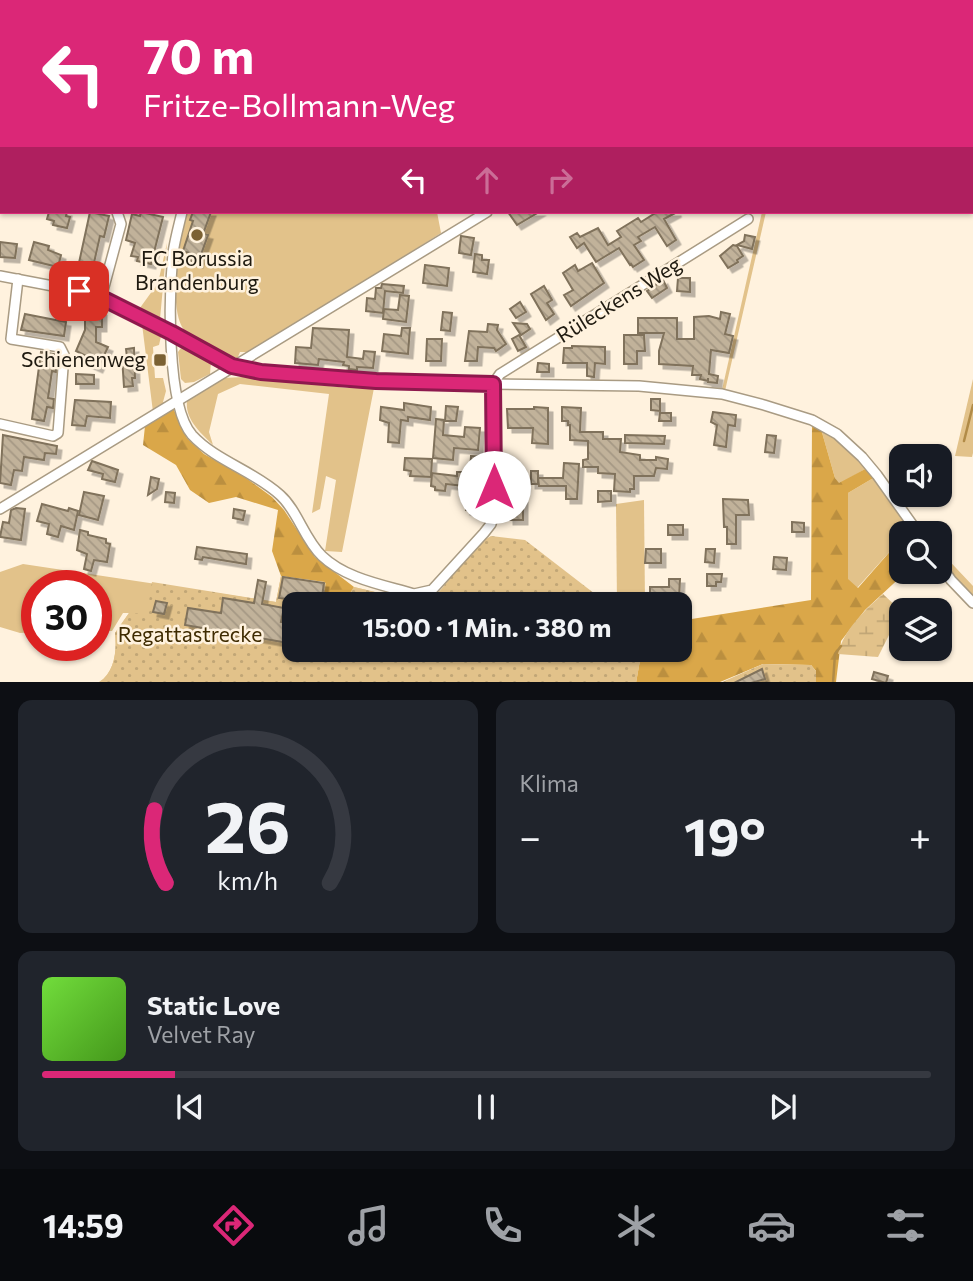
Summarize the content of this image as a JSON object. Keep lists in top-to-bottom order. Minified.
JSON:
{"streets":{"street":["Rüleckens Weg"]},"parks":["Regattastrecke"],"places":{"other":["FC Borussia Brandenburg"],"transit":["Schienenweg"]},"page":{"turn":["70 m","Fritze-Bollmann-Weg"],"limit":"30","trip":"15:00 · 1 Min. · 380 m","tile":"Klima","heat":["−","19°","+"],"song":["Static Love","Velvet Ray"],"tabs":"14:59","gauge":["26","km/h"]}}
